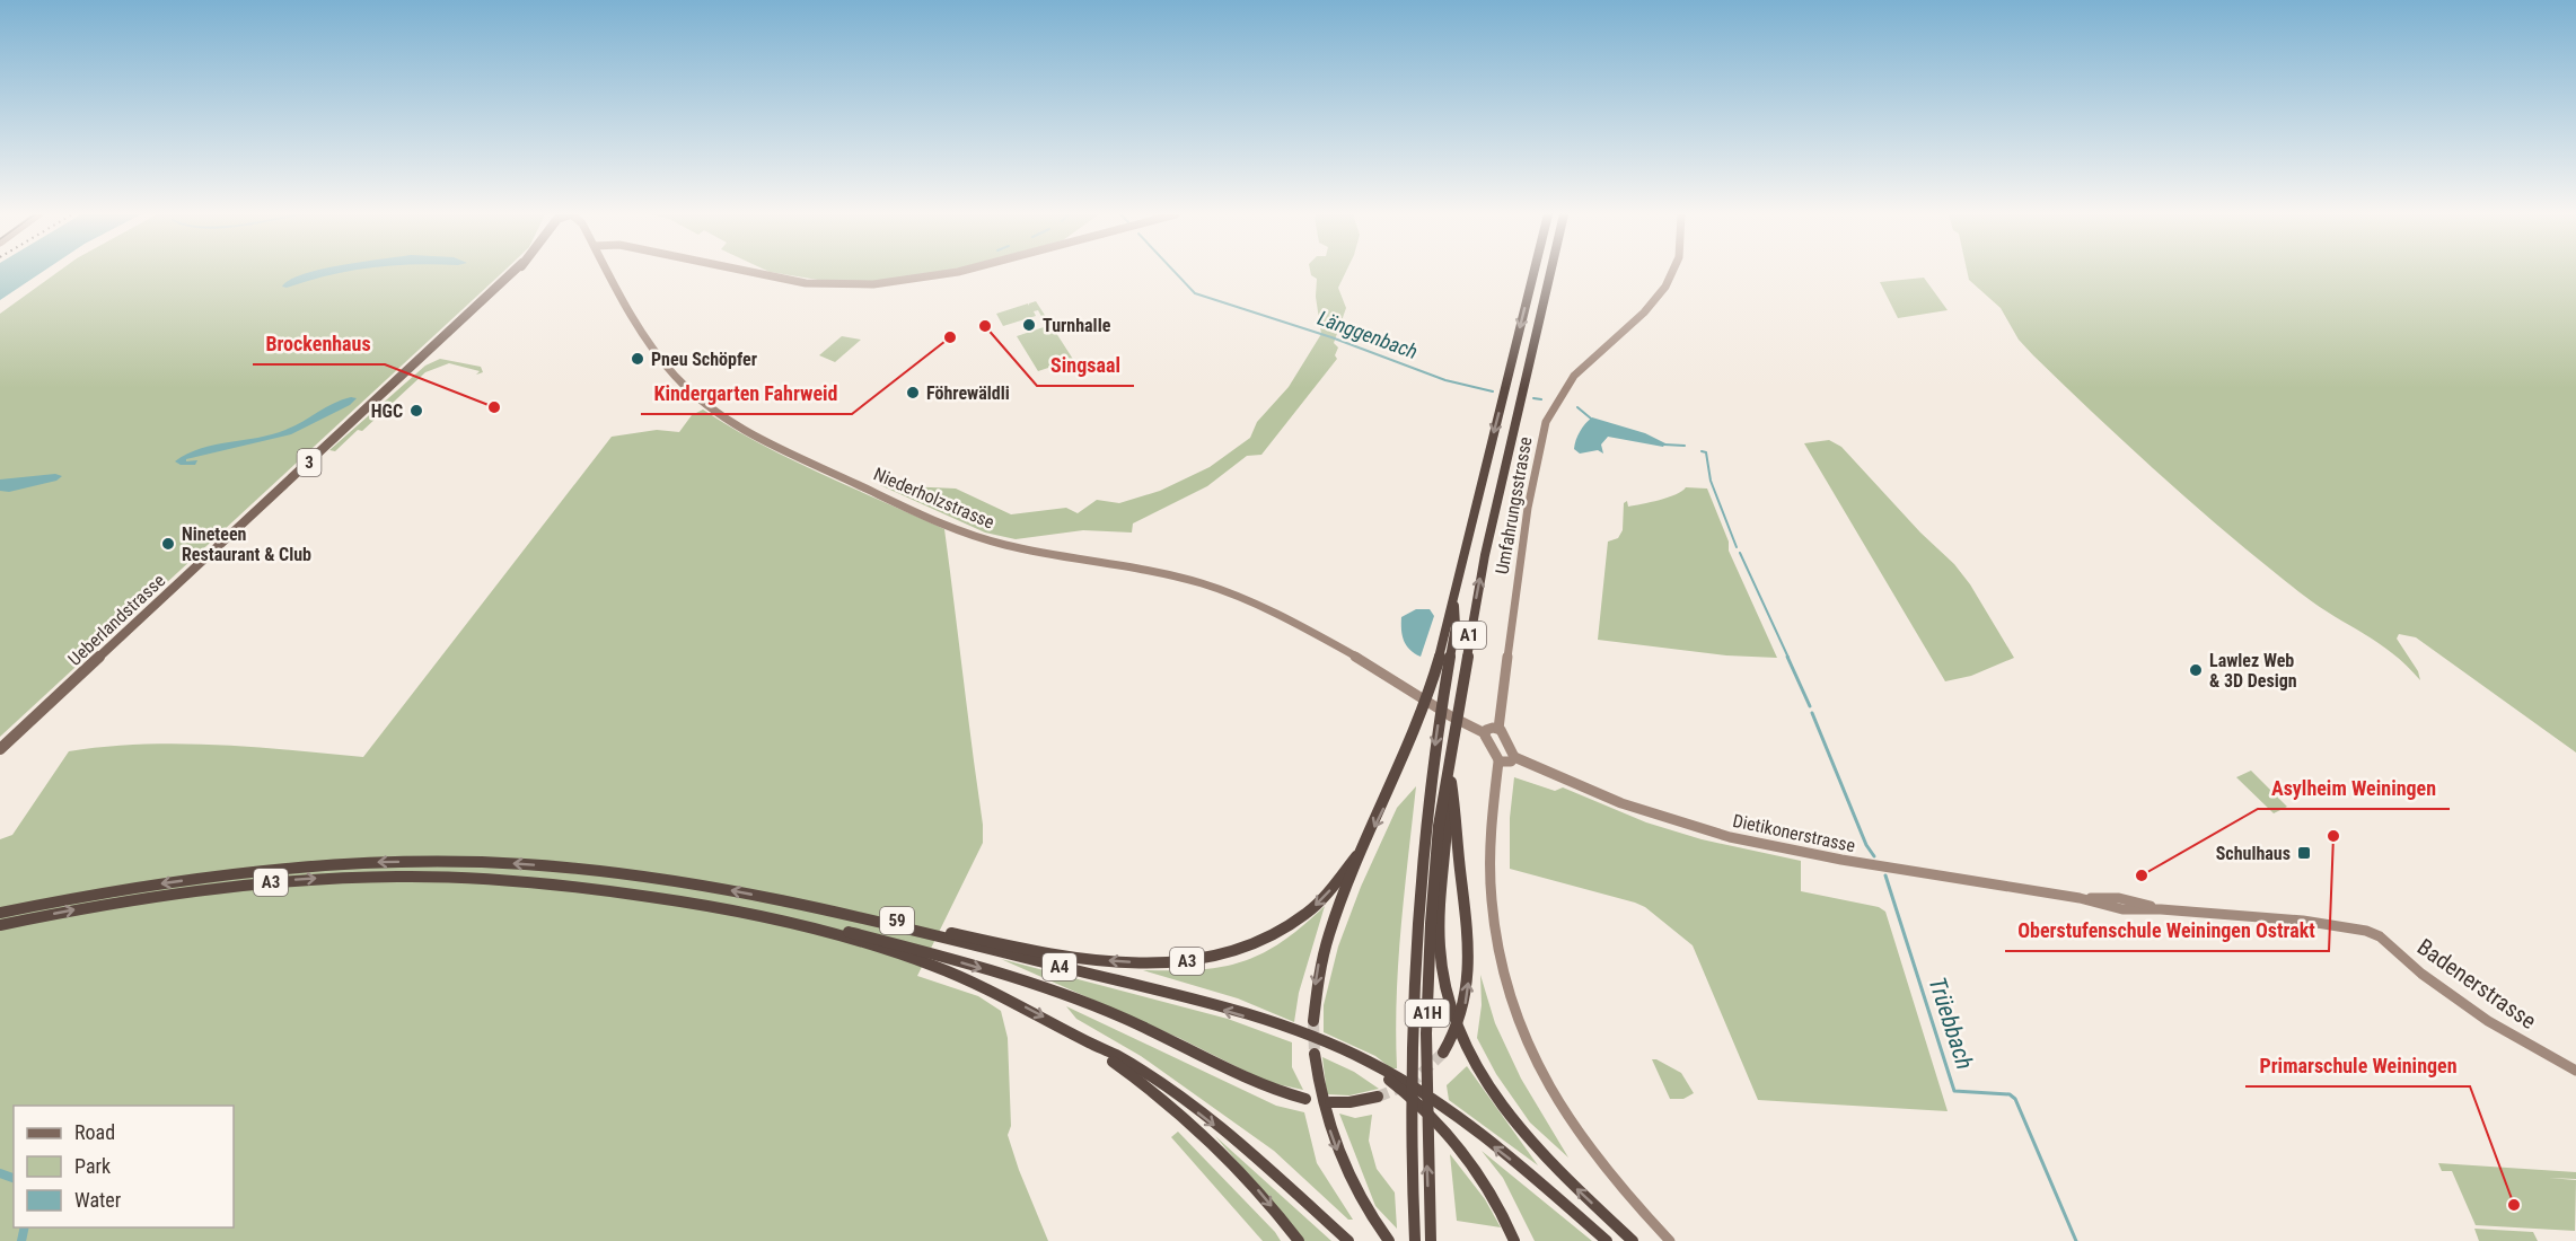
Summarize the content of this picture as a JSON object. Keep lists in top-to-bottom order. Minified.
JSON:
{"streets":{"highway":["A1","A3","59","A4","A1H"],"main road":["3","Niederholzstrasse","Umfahrungsstrasse","Ueberlandstrasse","Dietikonerstrasse","Badenerstrasse"]},"crossings":[["A1","A3"],["A1","A1H"],["Dietikonerstrasse","Badenerstrasse"],["A3","59"],["A3","A4"],["59","A4"]],"water":["Länggenbach","Trüebbach"],"places":{"other":["Turnhalle","Singsaal","Kindergarten Fahrweid","Pneu Schöpfer","Föhrewäldli","Brockenhaus","HGC","Nineteen Restaurant & Club","Lawlez Web & 3D Design","Oberstufenschule Weiningen Ostrakt","Asylheim Weiningen","Primarschule Weiningen"],"transit":["Schulhaus"]},"legend":["Road","Park","Water"]}
